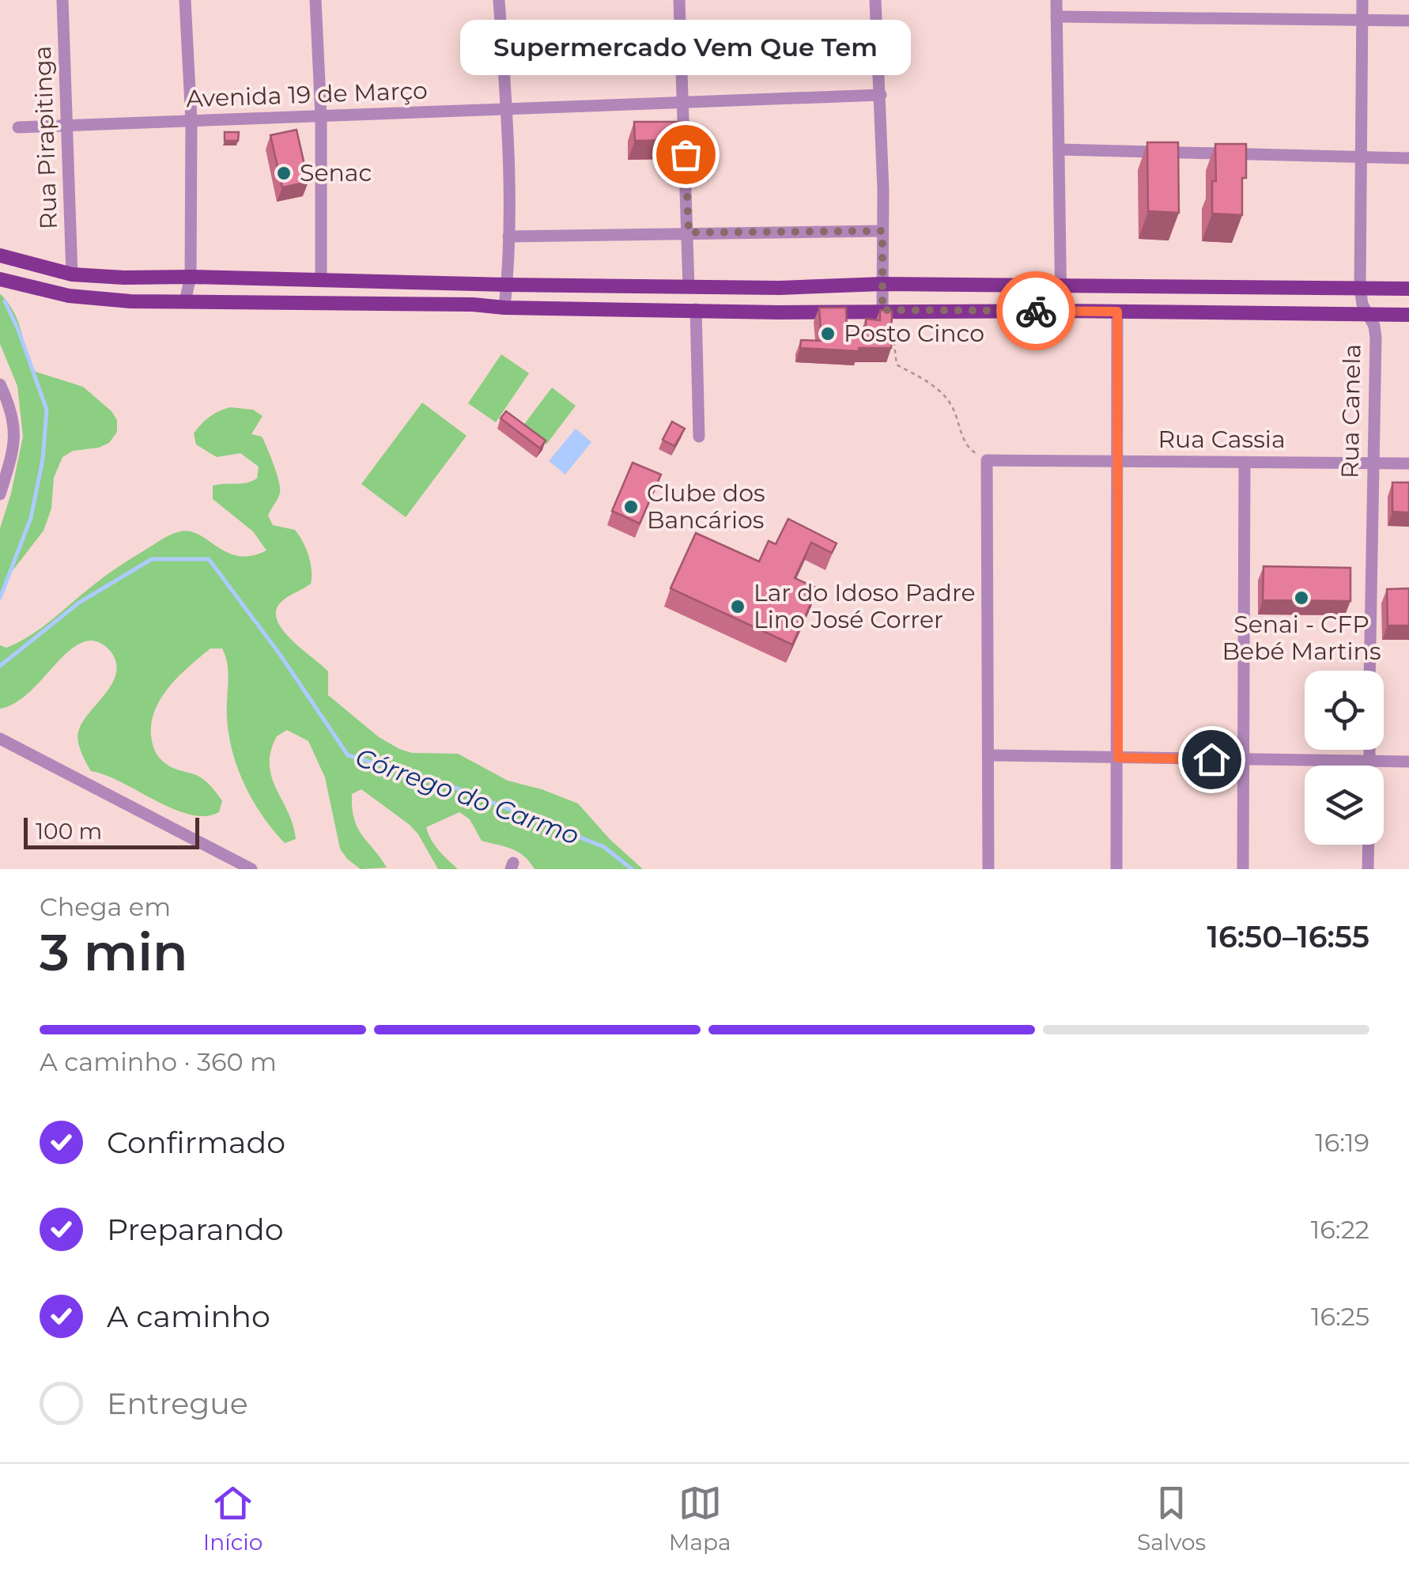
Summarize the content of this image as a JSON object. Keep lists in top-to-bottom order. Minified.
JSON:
{"streets":{"street":["Avenida 19 de Março","Rua Pirapitinga","Rua Canela","Rua Cassia"]},"crossings":[["Avenida 19 de Março","Rua Pirapitinga"],["Rua Canela","Rua Cassia"]],"water":["Córrego do Carmo"],"places":["Supermercado Vem Que Tem","Senac","Posto Cinco","Clube dos Bancários","Senai - CFP Bebé Martins","Lar do Idoso Padre Lino José Correr"],"scale_bar":"100 m","page":{"bubble":"Supermercado Vem Que Tem","scale":"100 m","heading":["3 min","Chega em","16:50–16:55"],"bar":"A caminho · 360 m","list":[["Confirmado","16:19"],["Preparando","16:22"],["A caminho","16:25"],"Entregue"],"tabs":["Início","Mapa","Salvos"]}}
